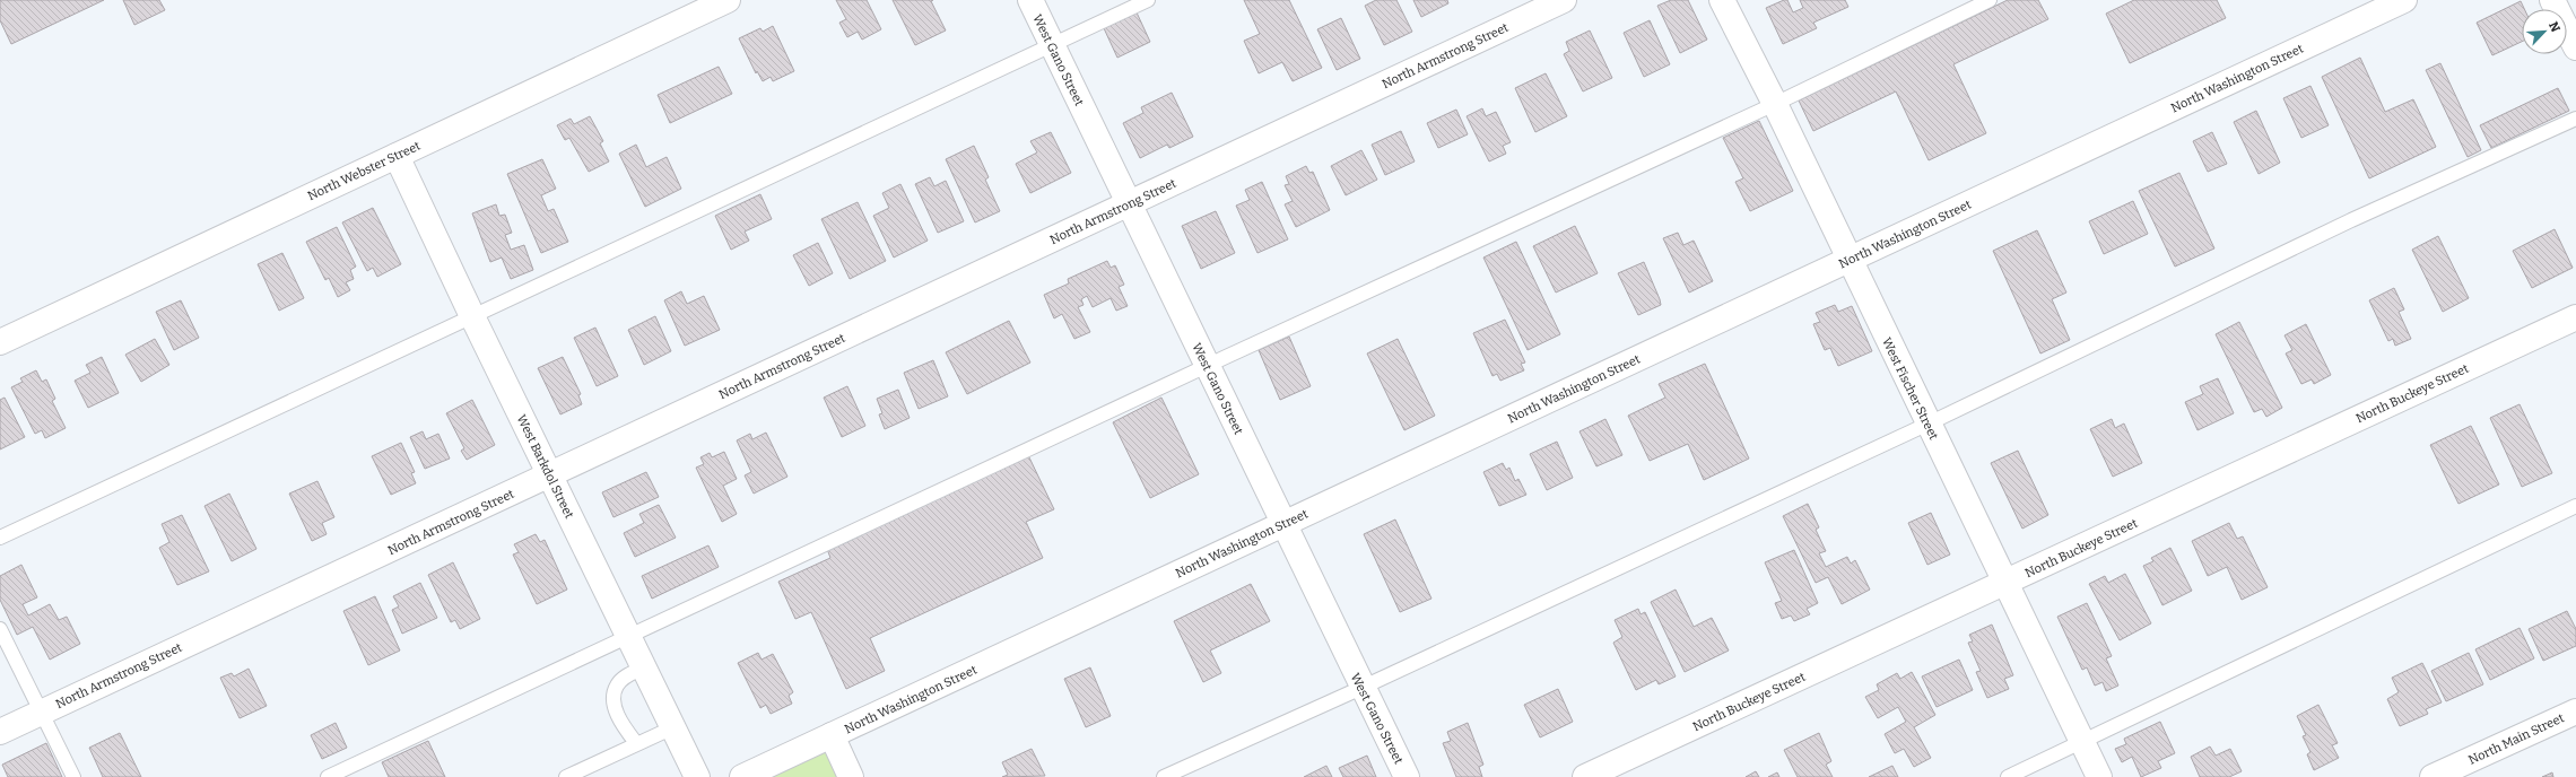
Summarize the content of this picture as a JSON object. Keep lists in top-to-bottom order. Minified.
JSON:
{"streets":{"street":["North Armstrong Street","West Gano Street","North Washington Street","North Webster Street","West Fischer Street","North Buckeye Street","West Barkdol Street","North Main Street"]},"crossings":[["North Armstrong Street","West Gano Street"],["North Armstrong Street","West Barkdol Street"],["West Gano Street","North Washington Street"],["North Washington Street","West Fischer Street"],["North Webster Street","West Barkdol Street"],["West Fischer Street","North Buckeye Street"]],"north":"top right"}
